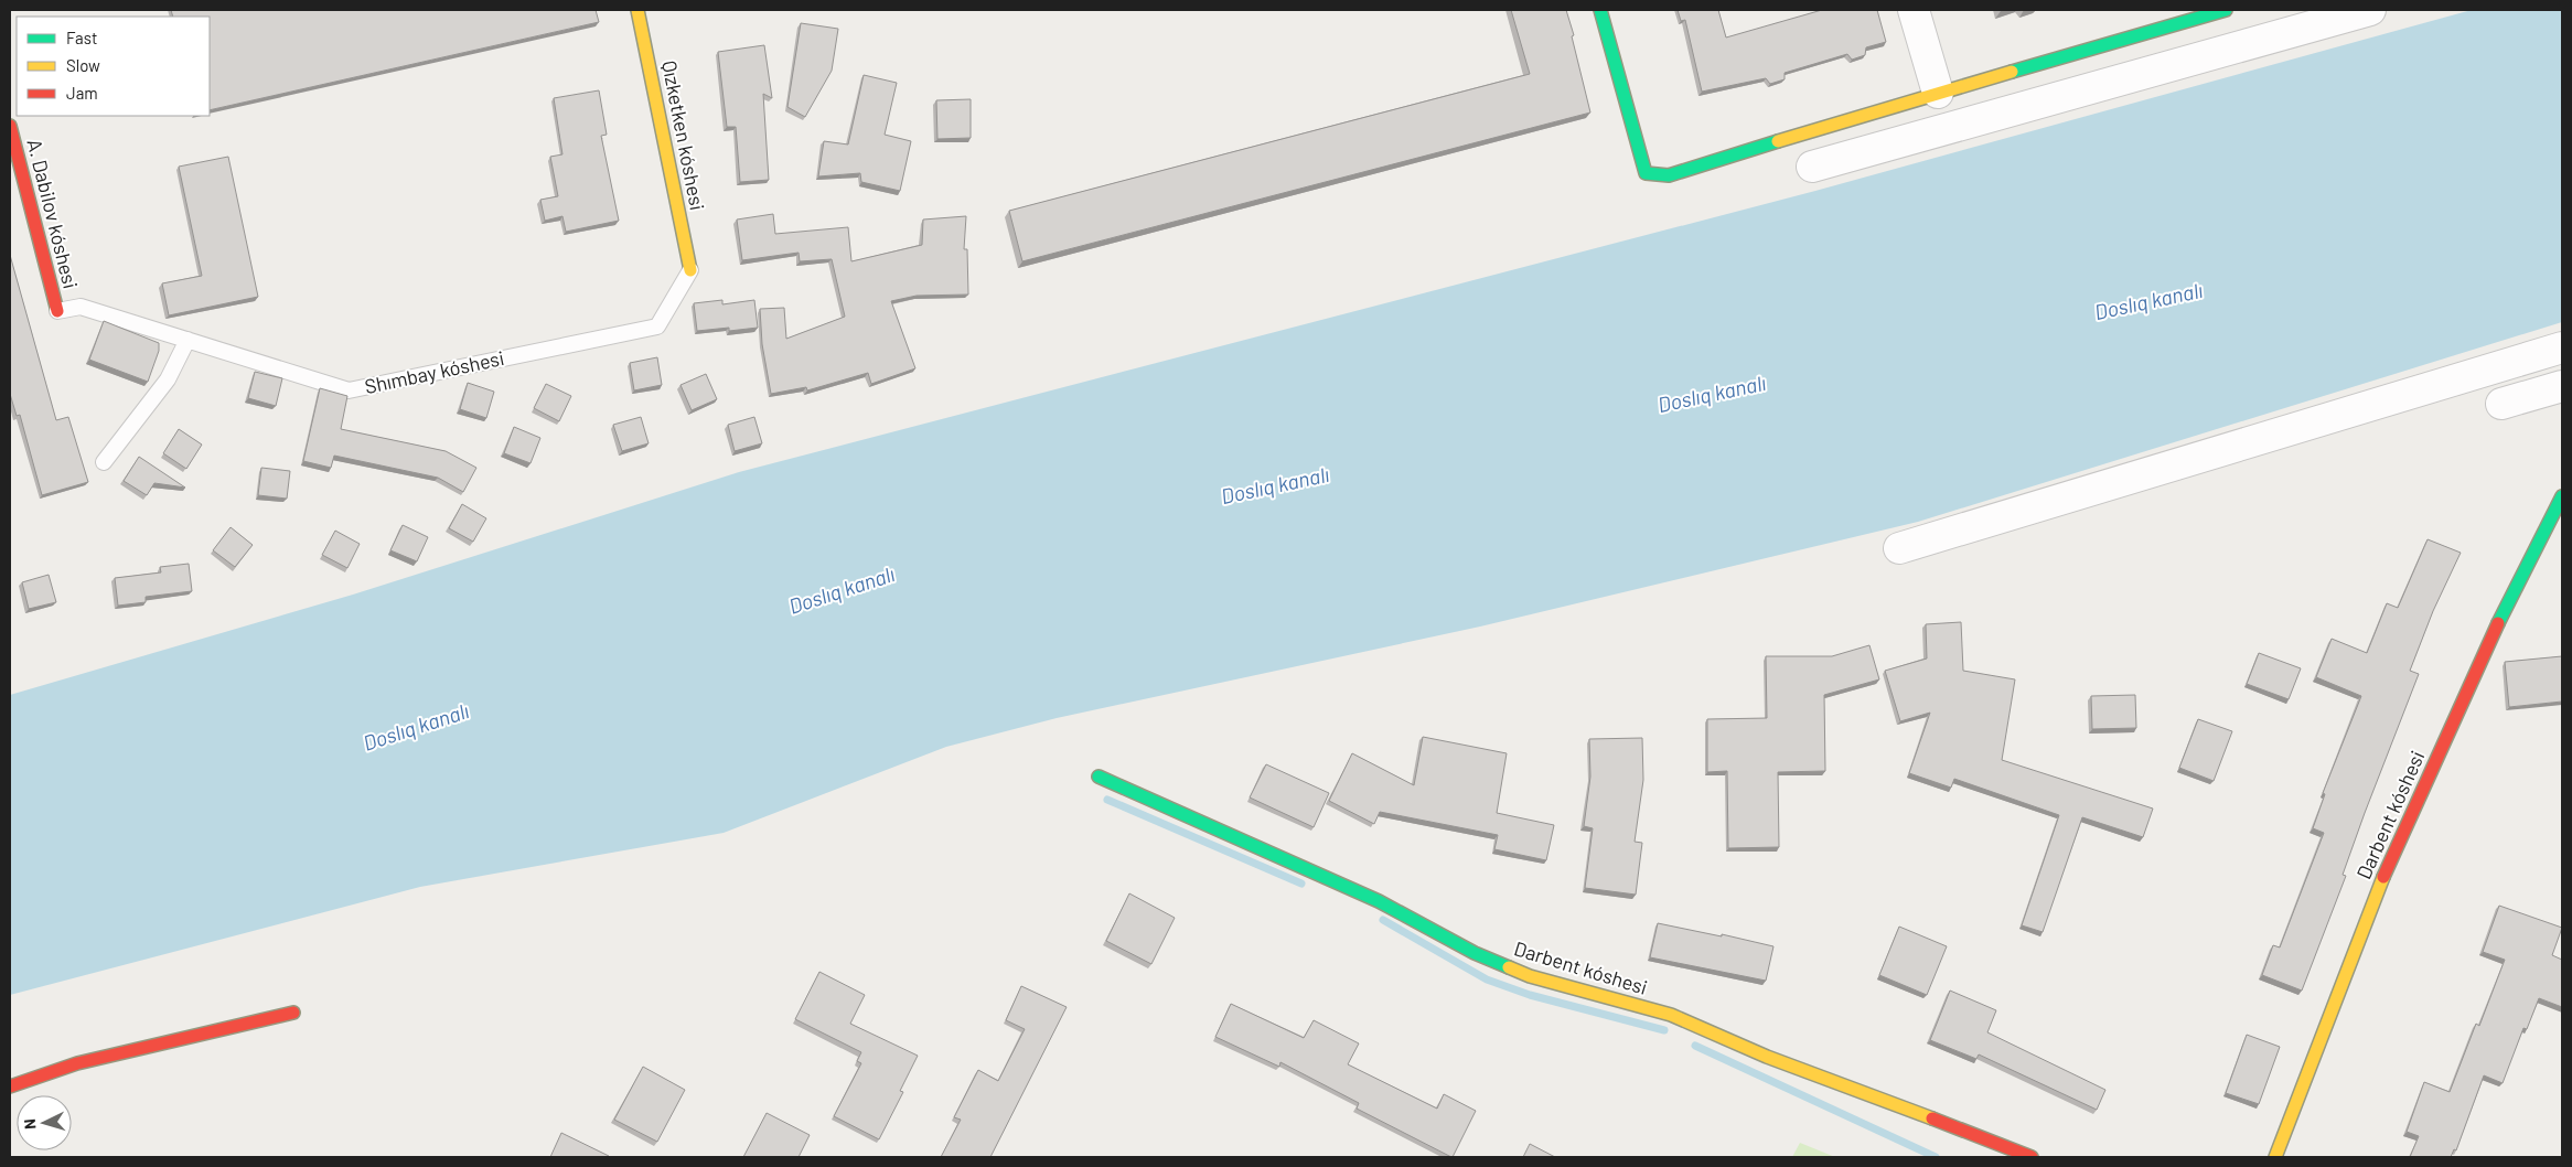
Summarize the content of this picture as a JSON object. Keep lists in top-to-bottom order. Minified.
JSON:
{"streets":{"street":["Qızketken kóshesi","A. Dabilov kóshesi","Darbent kóshesi"],"lane":["Shımbay kóshesi"]},"crossings":[["Qızketken kóshesi","Shımbay kóshesi"],["A. Dabilov kóshesi","Shımbay kóshesi"]],"water":["Doslıq kanalı"],"legend":["Fast","Slow","Jam"],"north":"left"}
